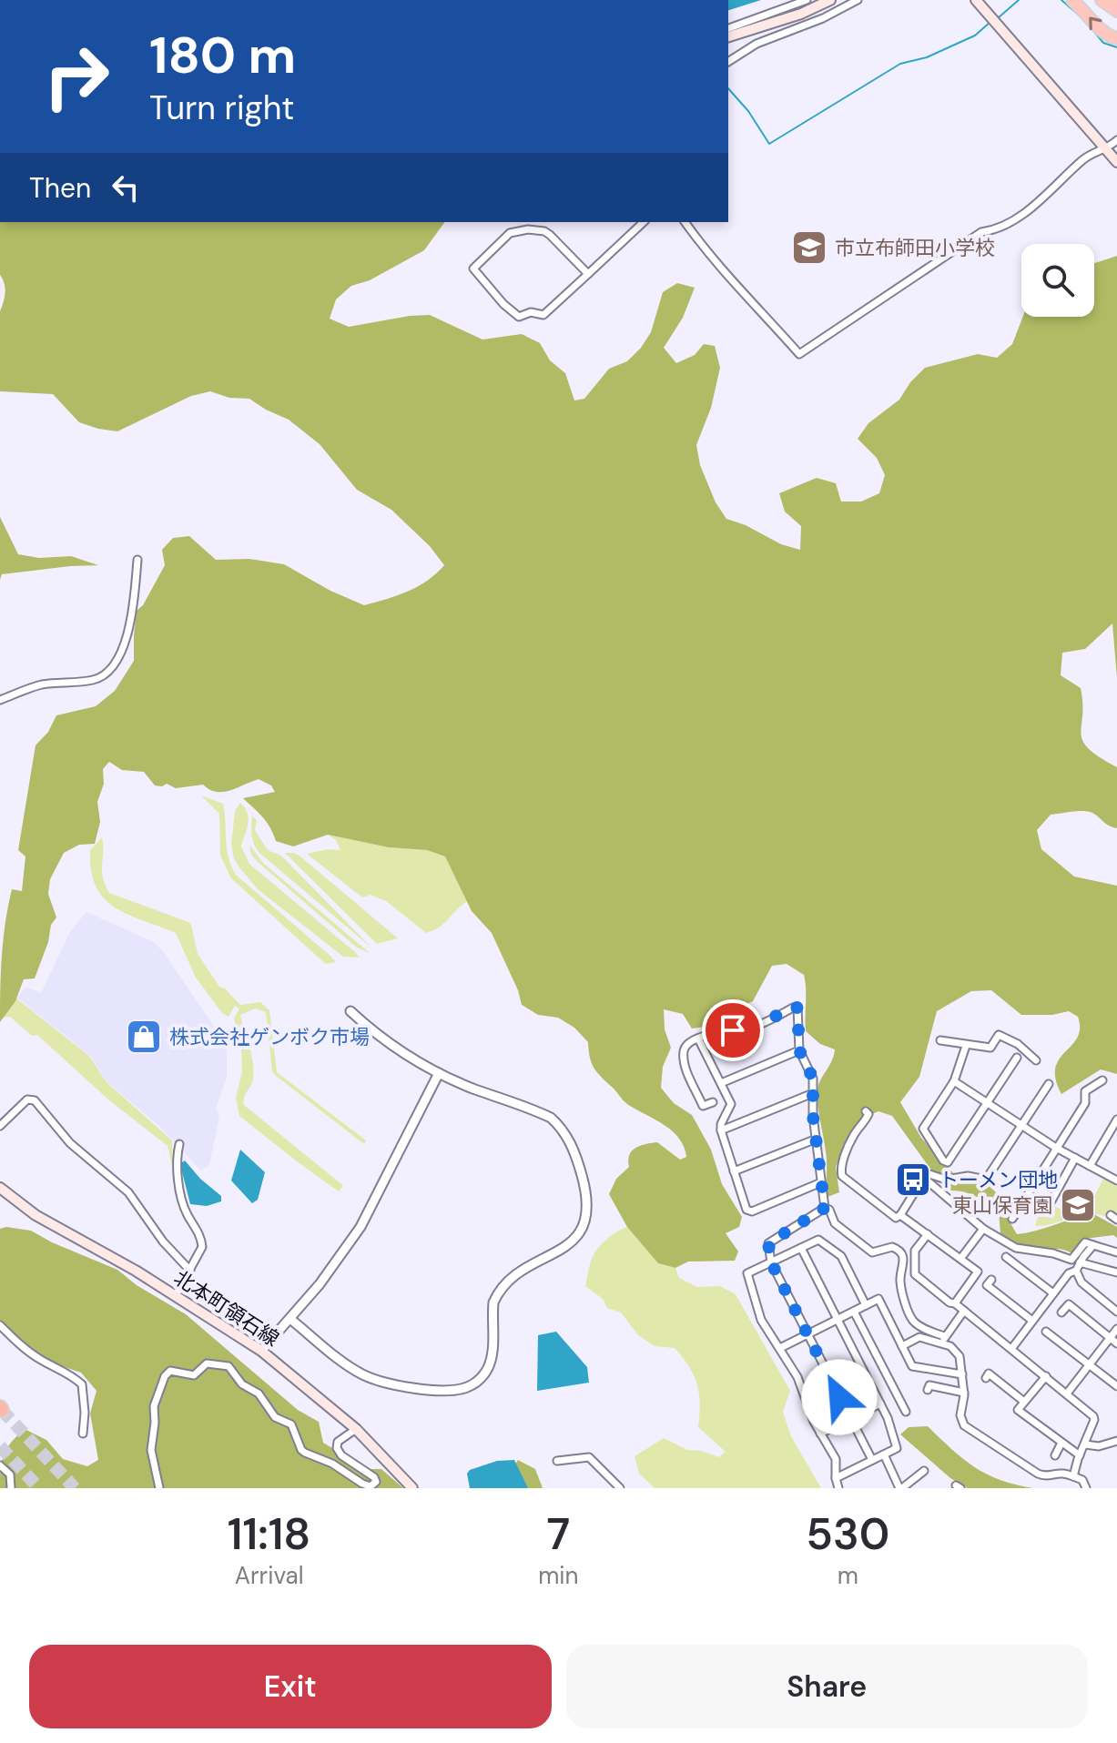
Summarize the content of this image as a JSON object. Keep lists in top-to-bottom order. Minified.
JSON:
{"streets":{"main road":["北本町領石線"]},"places":{"school or university":["市立布師田小学校","東山保育園"],"shop":["株式会社ゲンボク市場"],"bus stop":["トーメン団地"]},"page":{"turn":["180 m","Turn right"],"then":"Then","eta":["11:18","Arrival","7","min","530","m"],"buttons":["Exit","Share"]}}
